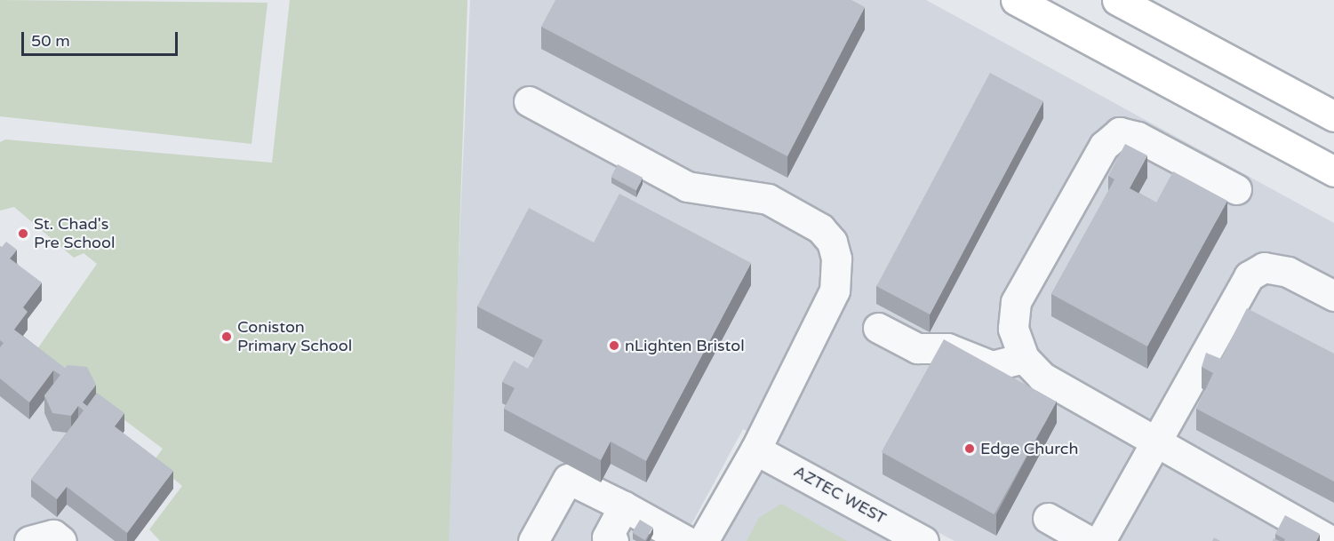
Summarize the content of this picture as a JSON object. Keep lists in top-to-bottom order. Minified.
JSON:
{"streets":{"lane":["AZTEC WEST"]},"places":["St. Chad's Pre School","Coniston Primary School","nLighten Bristol","Edge Church"],"scale_bar":"50 m"}
